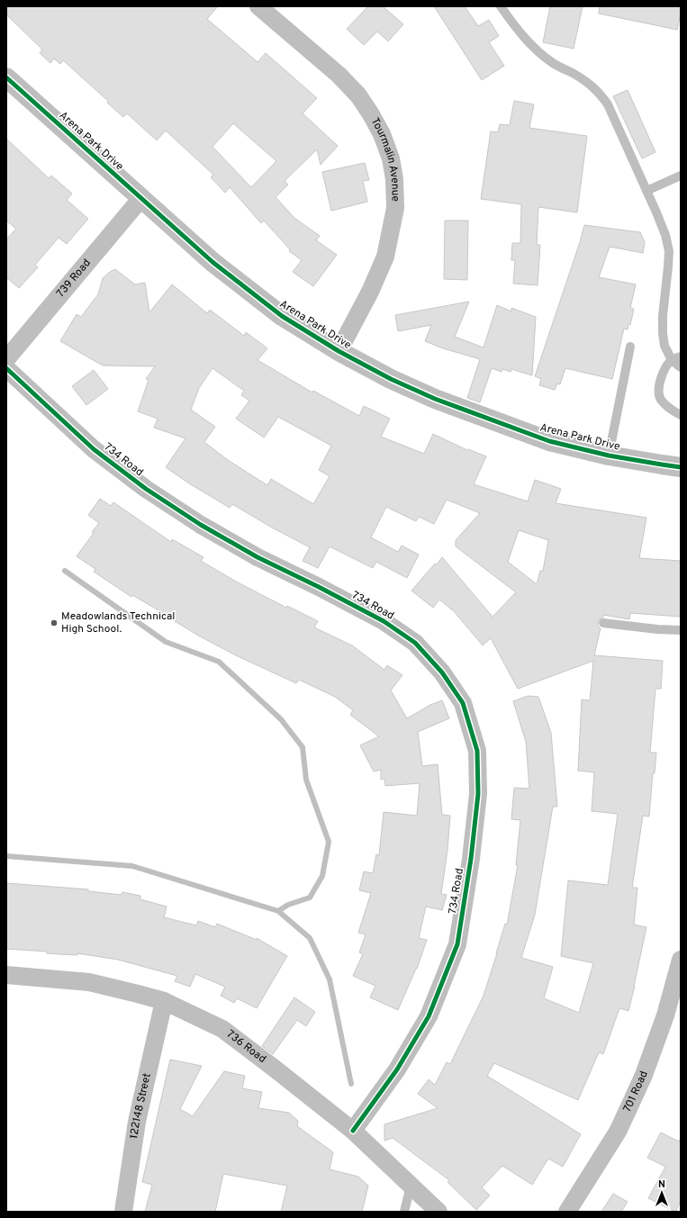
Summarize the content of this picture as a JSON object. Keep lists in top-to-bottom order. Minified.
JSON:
{"streets":{"street":["Arena Park Drive","Tourmalin Avenue","739 Road","734 Road","736 Road","701 Road","122148 Street"]},"crossings":[["Arena Park Drive","Tourmalin Avenue"],["Arena Park Drive","739 Road"],["734 Road","736 Road"],["736 Road","122148 Street"]],"places":["Meadowlands Technical High School."],"north":"top"}
